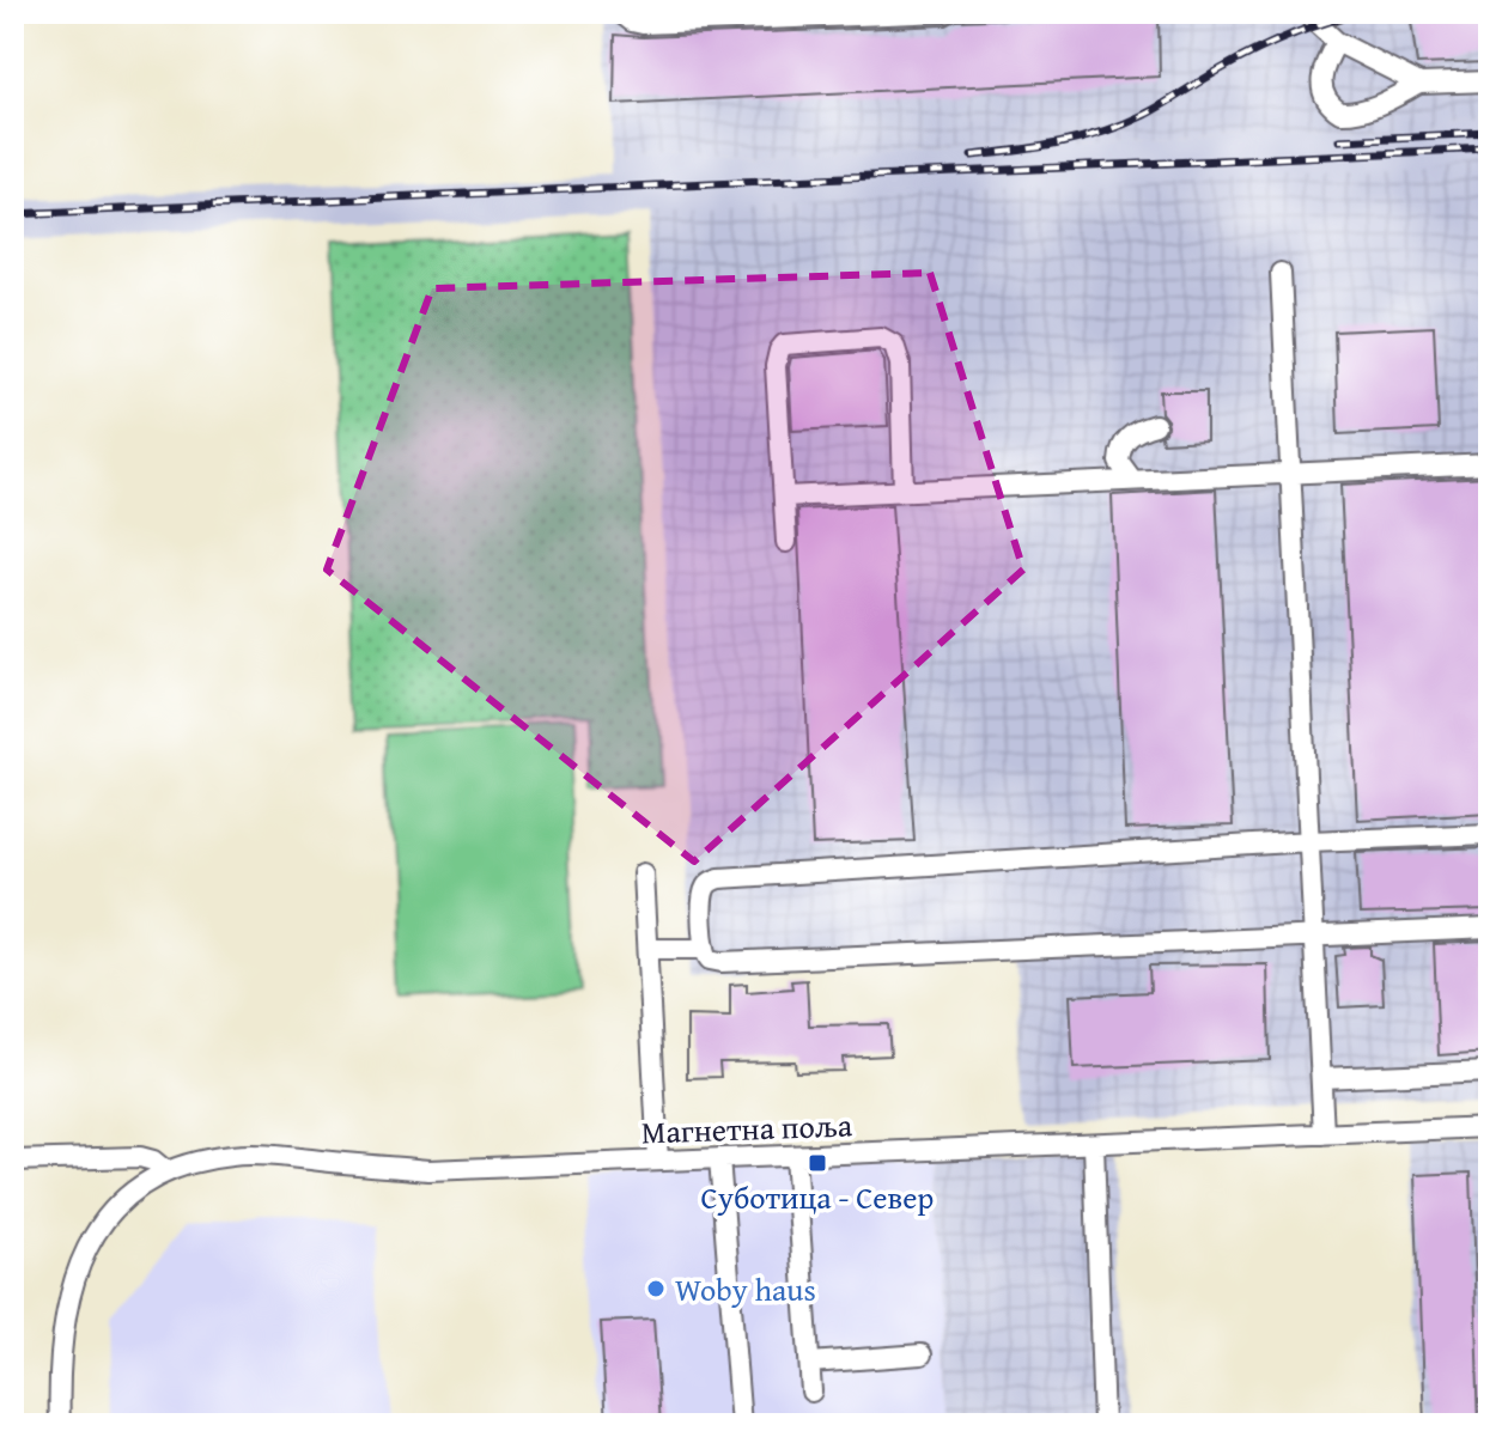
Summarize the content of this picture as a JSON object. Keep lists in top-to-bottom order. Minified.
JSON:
{"streets":{"street":["Магнетна поља"]},"places":{"transit":["Суботица - Север"],"other":["Woby haus"]}}
